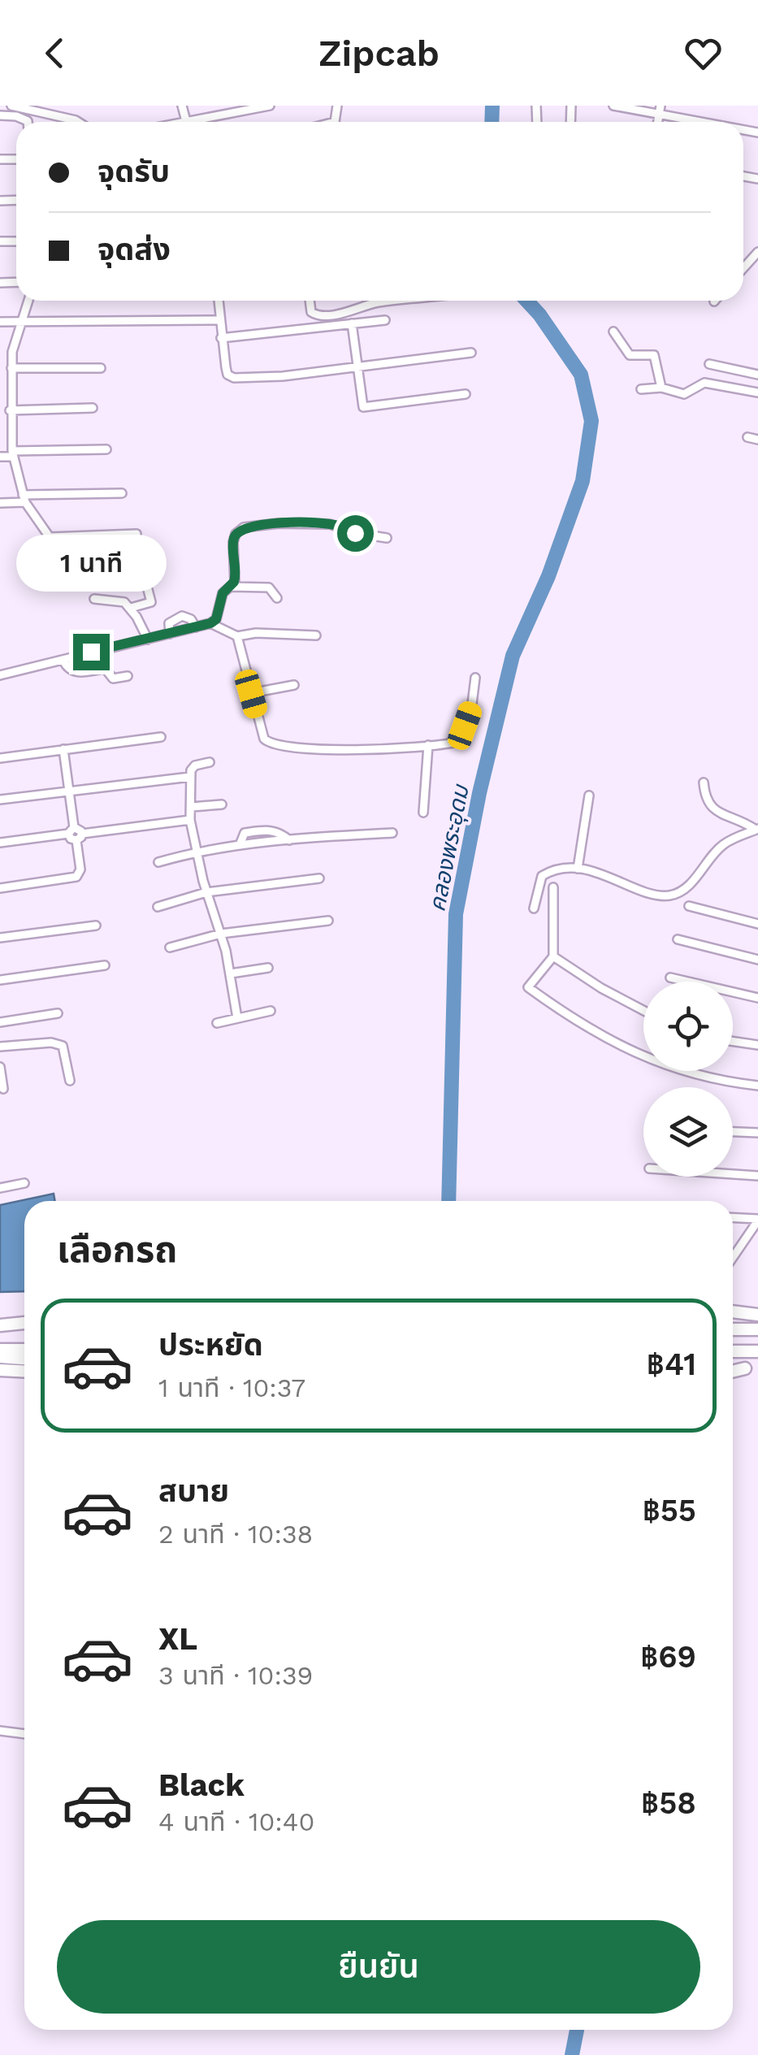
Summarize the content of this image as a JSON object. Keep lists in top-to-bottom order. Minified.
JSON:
{"water":["คลองพระอุดม"],"page":{"header":"Zipcab","banner":["จุดรับ","จุดส่ง"],"bubble":"1 นาที","heading":"เลือกรถ","list":[{"name":"ประหยัด","note":"1 นาที · 10:37","value":"฿41"},{"name":"สบาย","note":"2 นาที · 10:38","value":"฿55"},{"name":"XL","note":"3 นาที · 10:39","value":"฿69"},{"name":"Black","note":"4 นาที · 10:40","value":"฿58"}],"buttons":"ยืนยัน"}}
